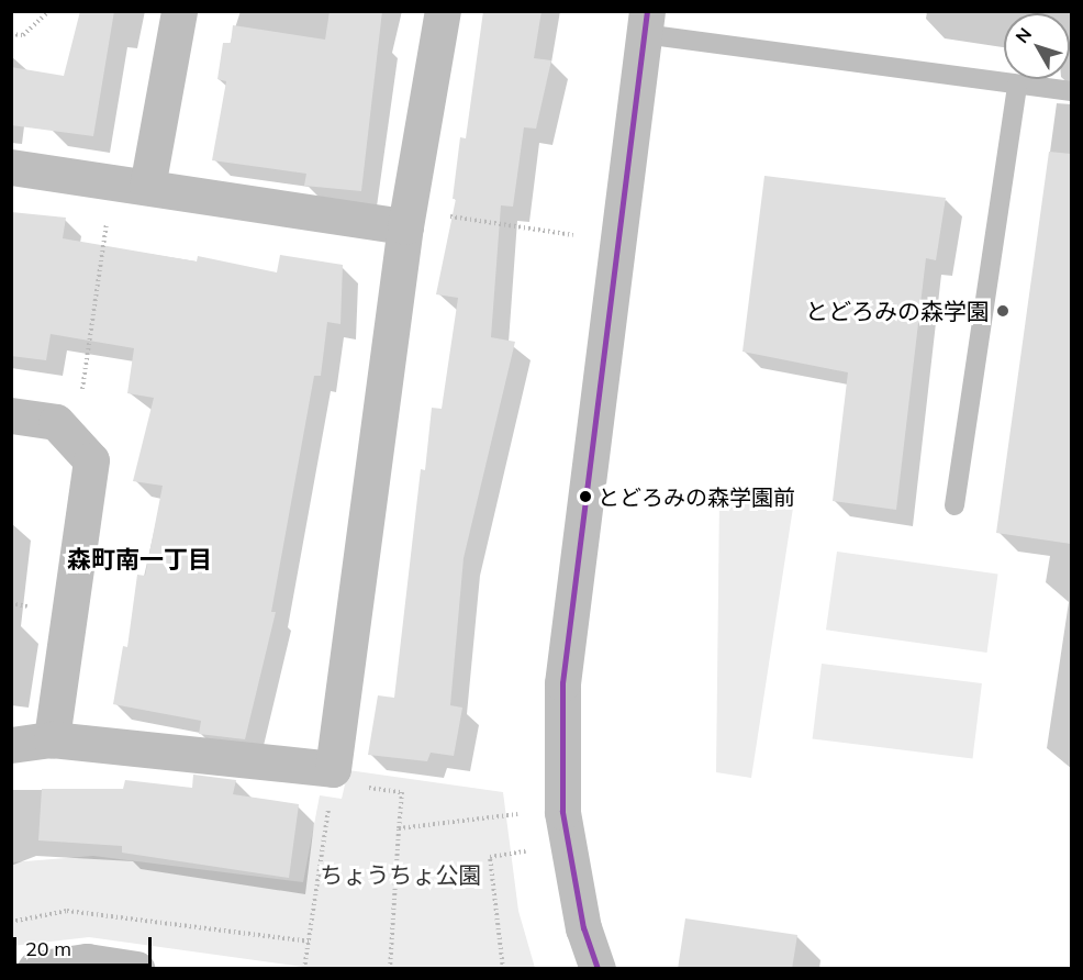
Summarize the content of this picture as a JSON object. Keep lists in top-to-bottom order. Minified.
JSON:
{"districts":["森町南一丁目"],"parks":["ちょうちょ公園"],"places":["とどろみの森学園","とどろみの森学園前"],"scale_bar":"20 m","north":"top left"}
